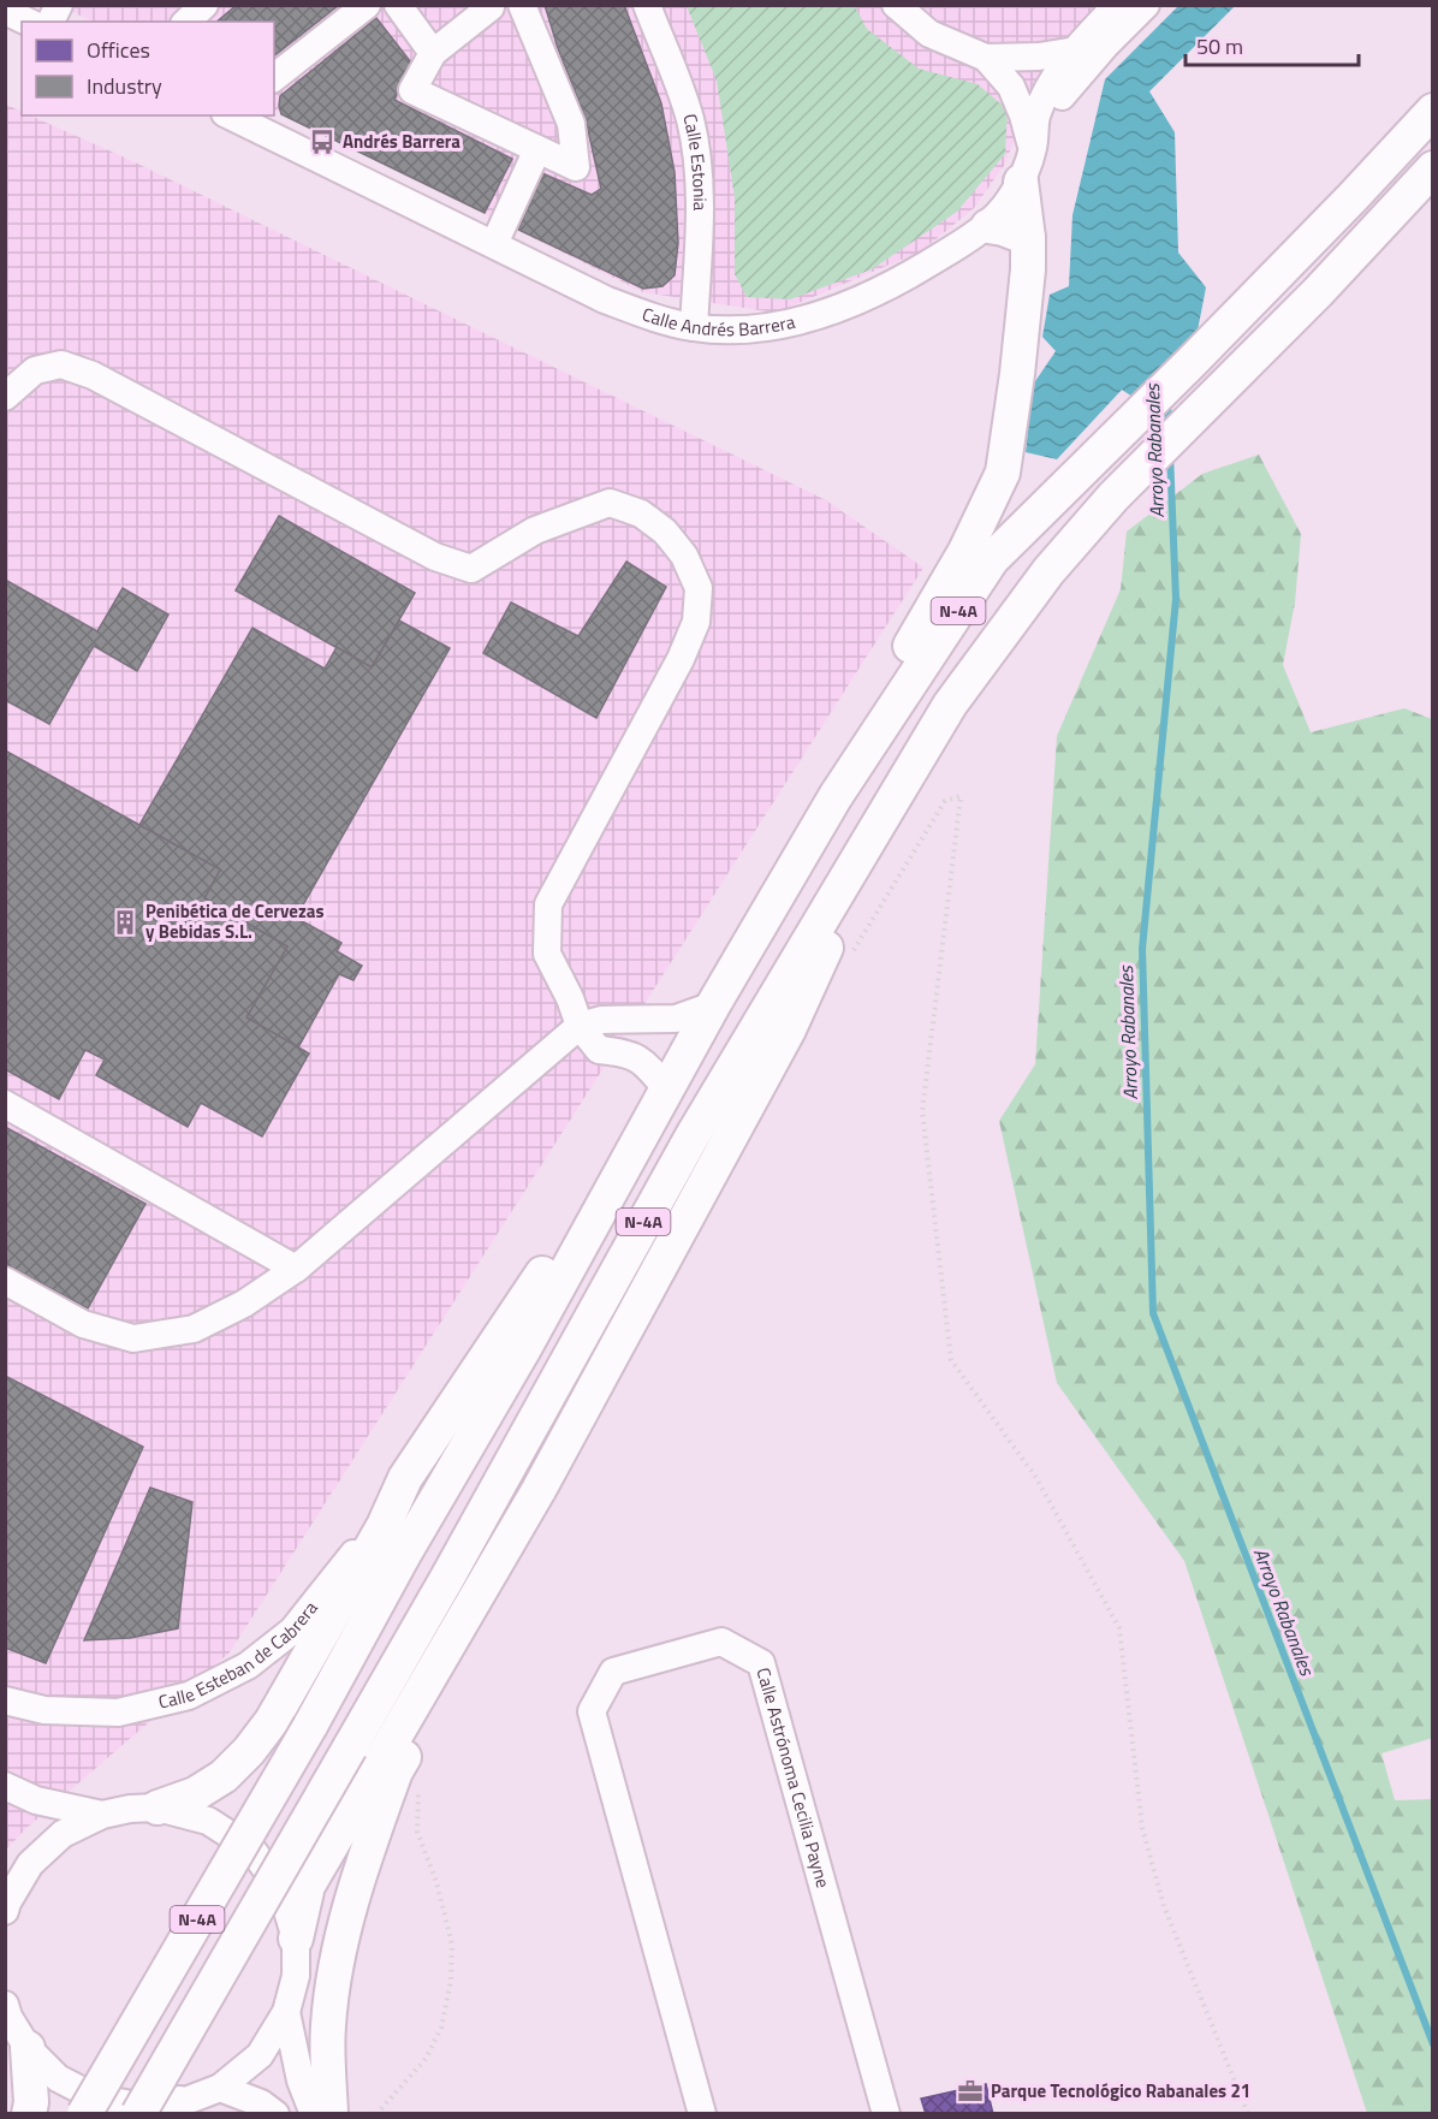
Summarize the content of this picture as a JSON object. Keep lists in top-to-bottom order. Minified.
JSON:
{"streets":{"main road":["N-4A"],"street":["Calle Estonia","Calle Andrés Barrera","Calle Esteban de Cabrera","Calle Astrónoma Cecilia Payne"]},"crossings":[["Calle Estonia","Calle Andrés Barrera"]],"water":["Arroyo Rabanales"],"places":{"bus stop":["Andrés Barrera"],"building":["Penibética de Cervezas y Bebidas S.L."],"office":["Parque Tecnológico Rabanales 21"]},"legend":["Offices","Industry"],"scale_bar":"50 m"}
